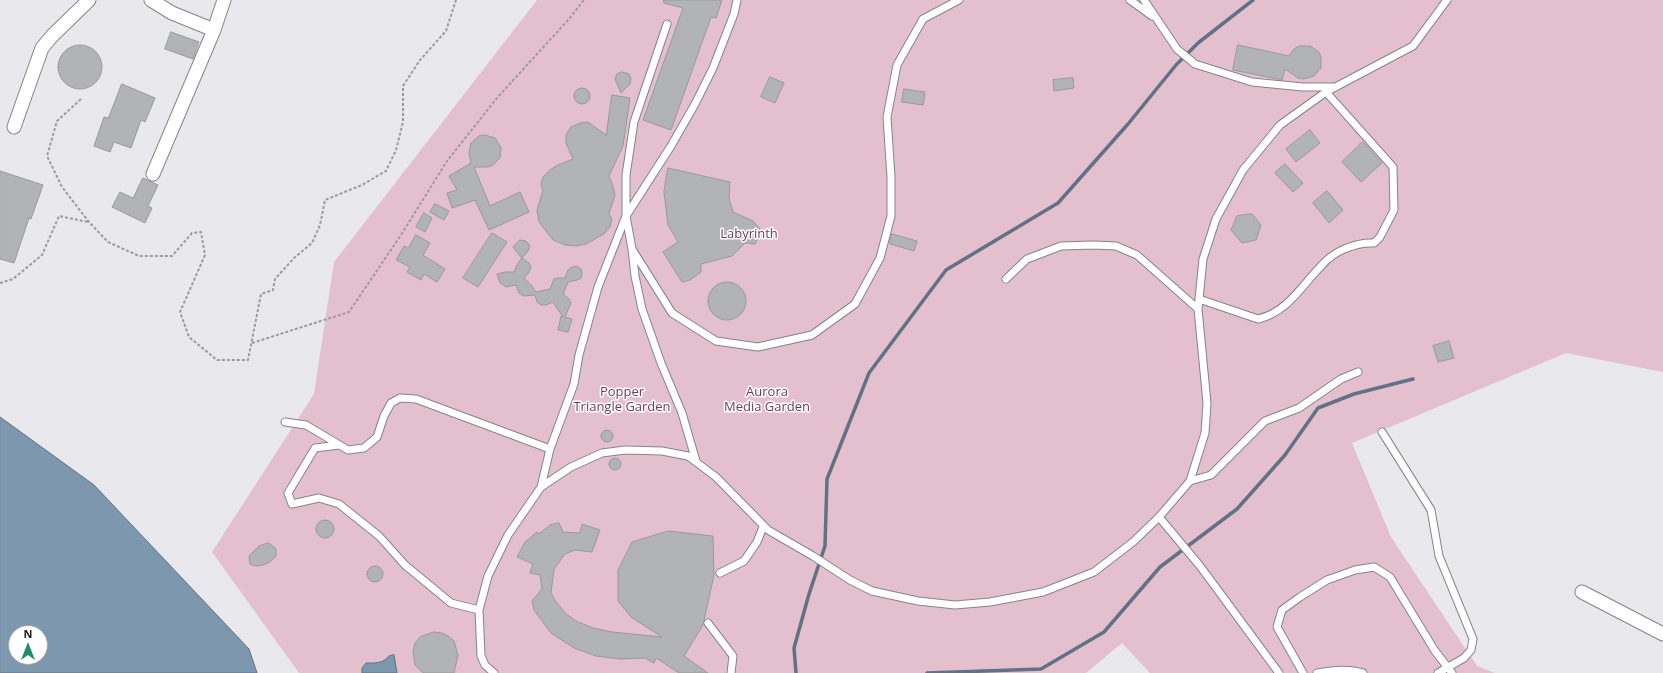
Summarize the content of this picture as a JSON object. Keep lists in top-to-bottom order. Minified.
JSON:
{"parks":["Labyrinth","Popper Triangle Garden","Aurora Media Garden"],"north":"top"}
